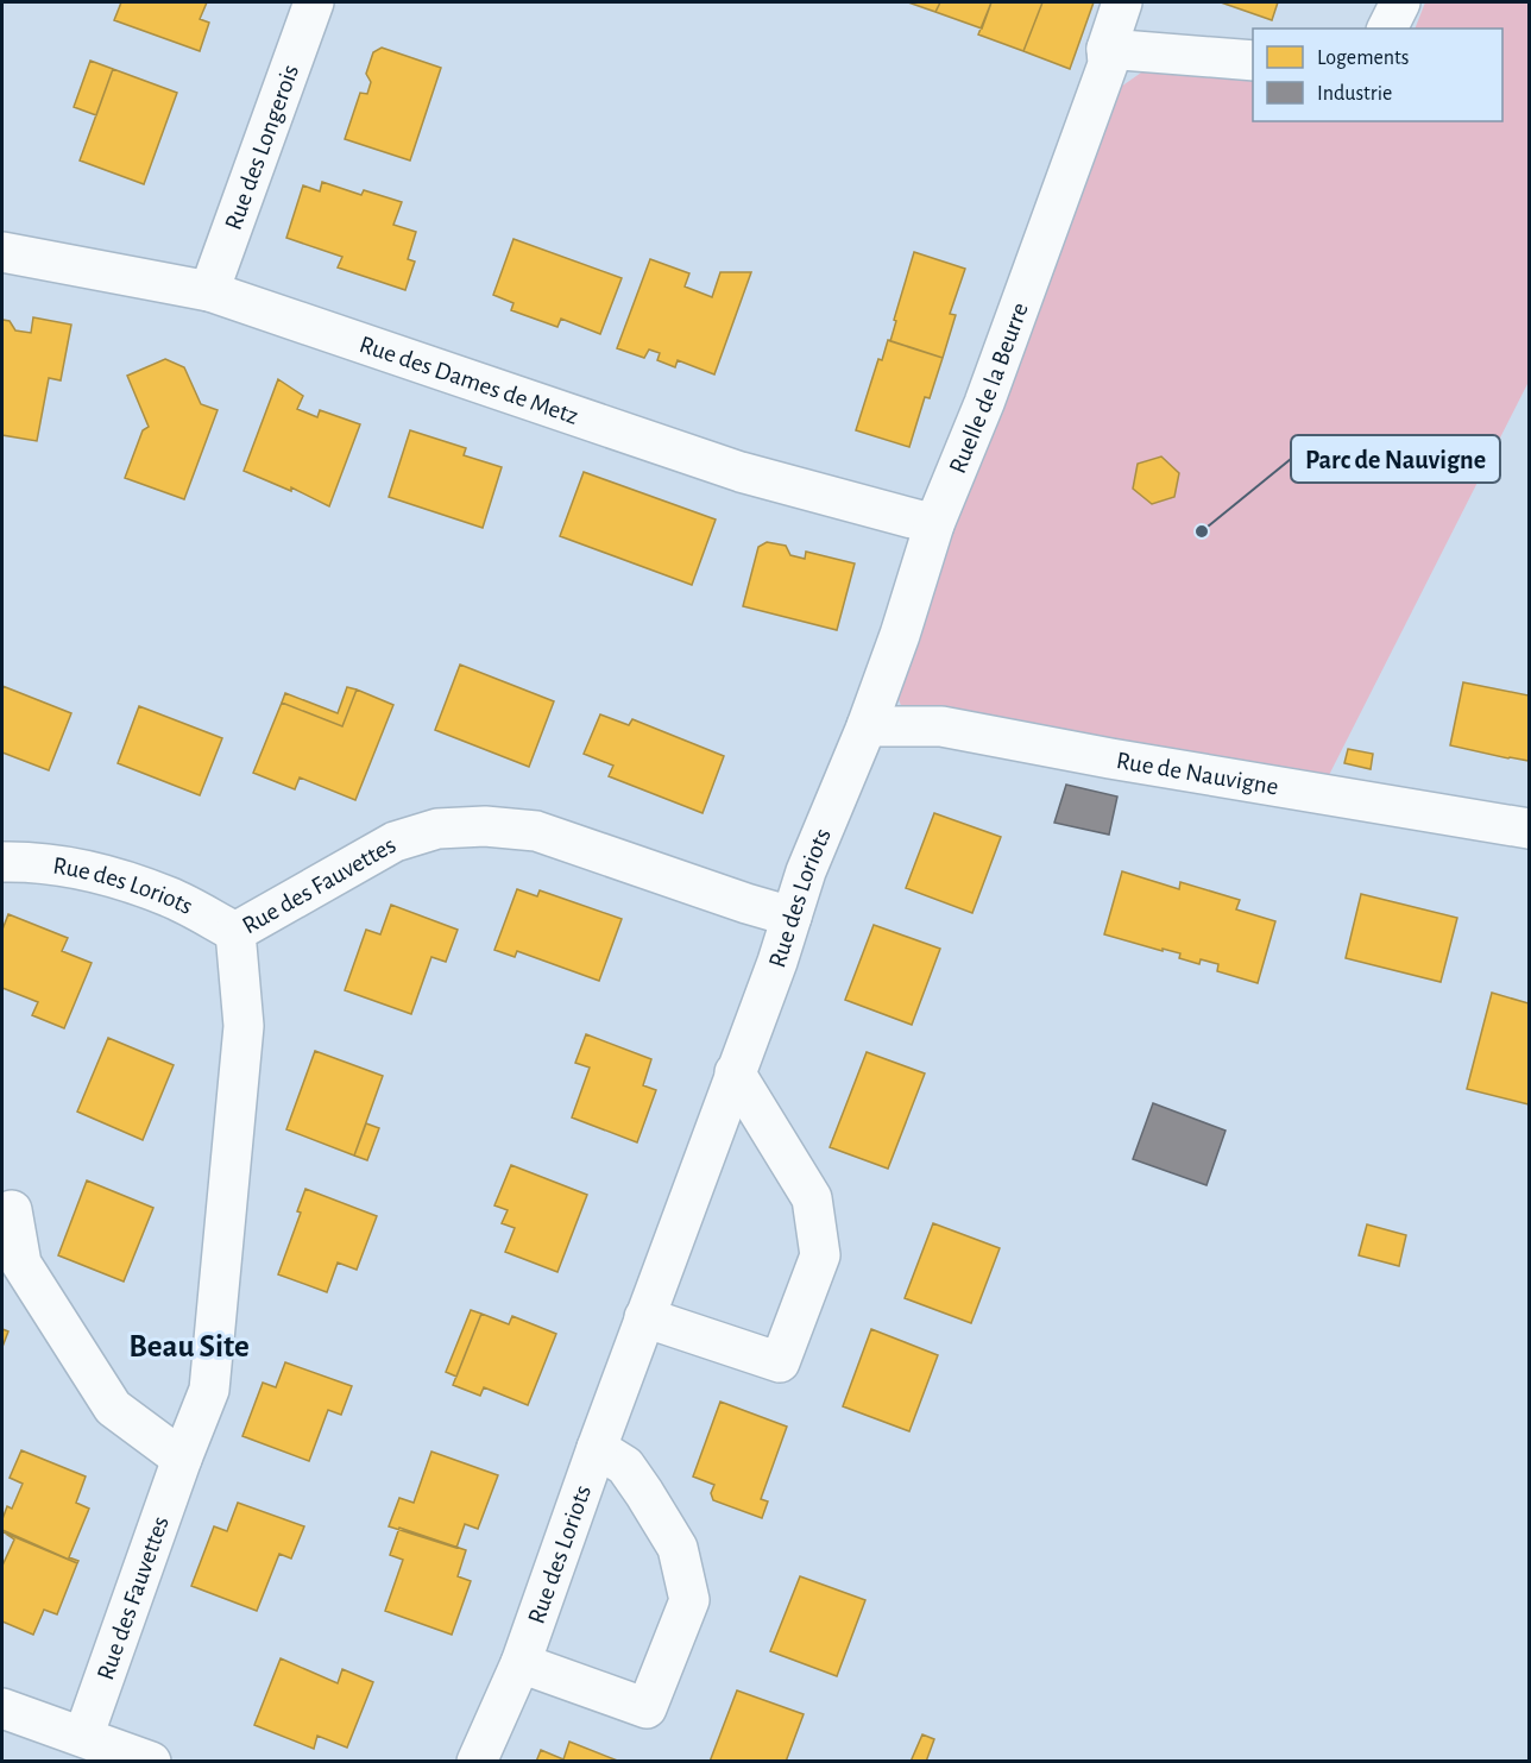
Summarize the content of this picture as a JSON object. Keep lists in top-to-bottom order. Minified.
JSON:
{"streets":{"street":["Rue des Longerois","Rue des Dames de Metz","Ruelle de la Beurre","Rue de Nauvigne","Rue des Fauvettes","Rue des Loriots"]},"crossings":[["Rue des Longerois","Rue des Dames de Metz"],["Rue des Dames de Metz","Ruelle de la Beurre"],["Ruelle de la Beurre","Rue de Nauvigne"],["Ruelle de la Beurre","Rue des Loriots"],["Rue de Nauvigne","Rue des Loriots"],["Rue des Fauvettes","Rue des Loriots"]],"districts":["Beau Site"],"places":["Parc de Nauvigne"],"legend":["Logements","Industrie"]}
